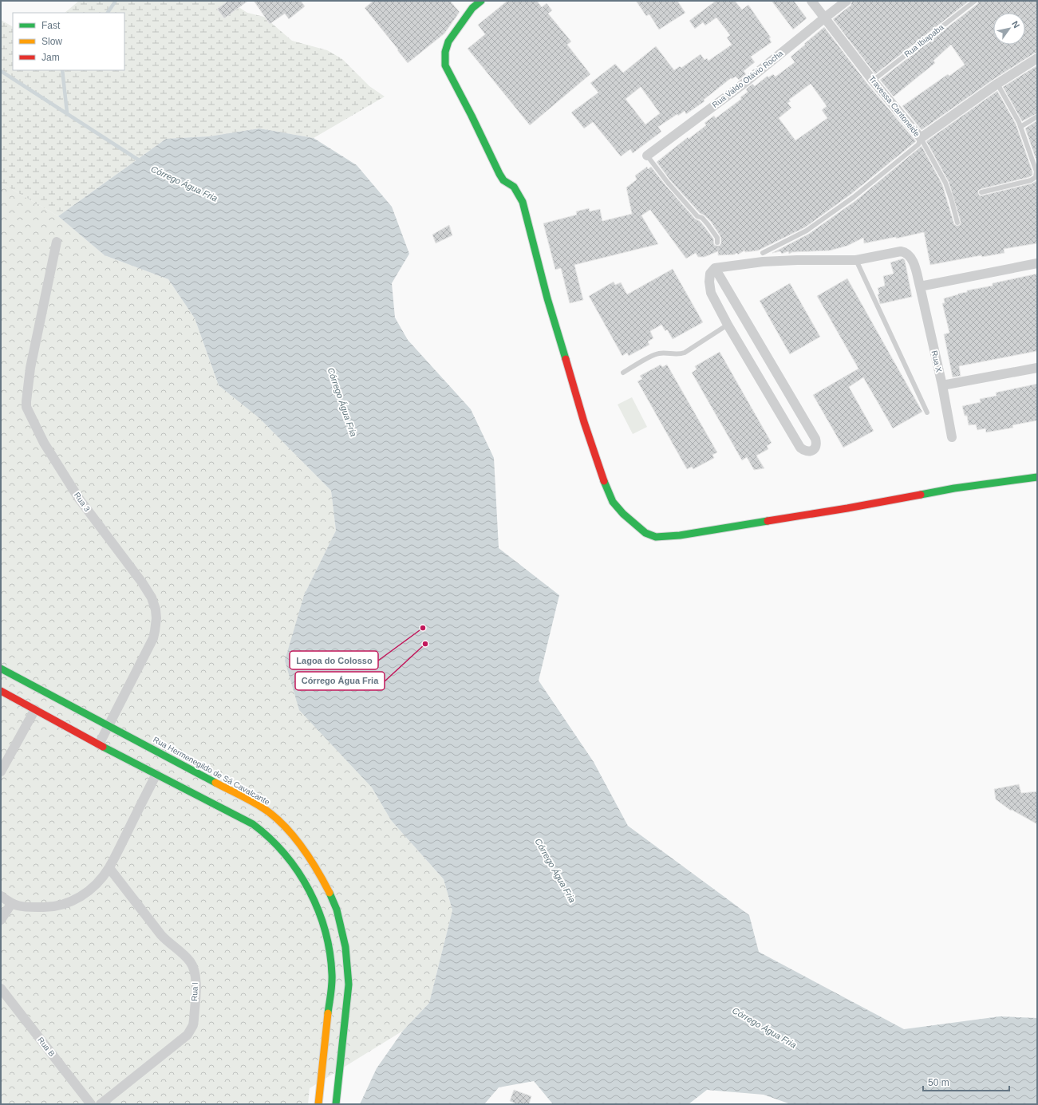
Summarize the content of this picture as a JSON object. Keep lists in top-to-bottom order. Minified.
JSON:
{"streets":{"street":["Rua Valdo Otávio Rocha","Travessa Cantoneide","Rua X","Rua 3","Rua Hermenegildo de Sá Cavalcante","Rua I","Rua B"],"lane":["Rua Ibiapaba"]},"crossings":[["Rua Ibiapaba","Travessa Cantoneide"],["Rua Valdo Otávio Rocha","Travessa Cantoneide"],["Rua 3","Rua Hermenegildo de Sá Cavalcante"]],"water":["Córrego Água Fria"],"places":["Lagoa do Colosso","Córrego Água Fria"],"legend":["Fast","Slow","Jam"],"scale_bar":"50 m","north":"top right"}
